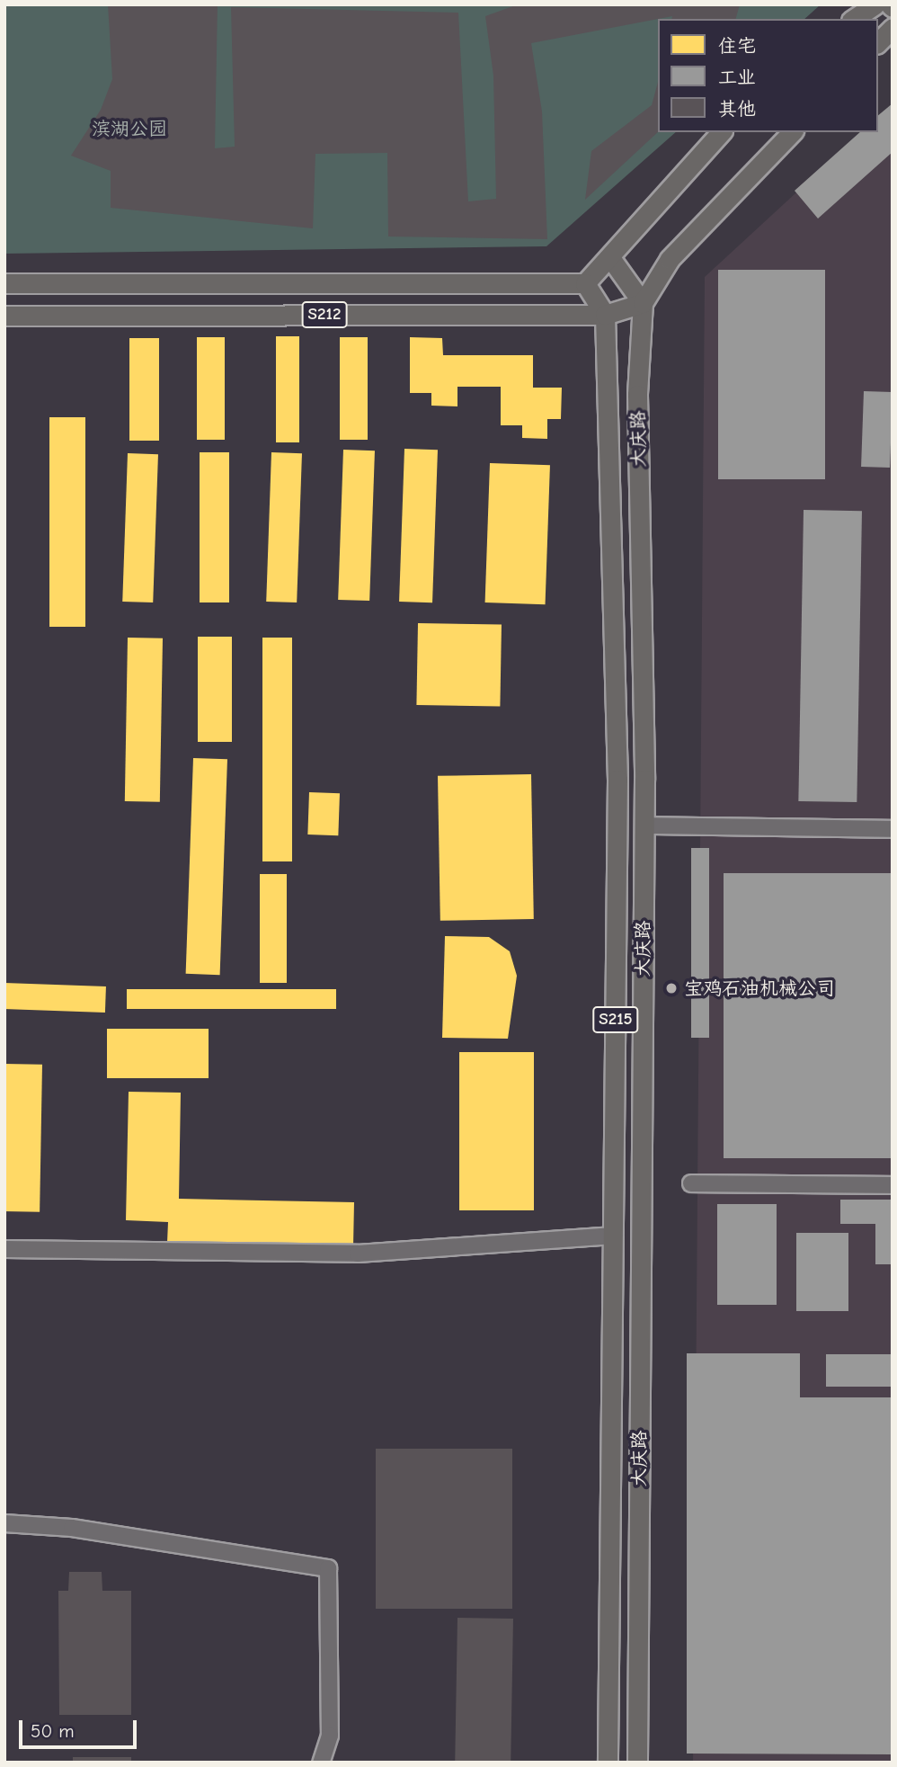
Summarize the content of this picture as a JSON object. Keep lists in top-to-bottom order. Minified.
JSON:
{"streets":{"main road":["S212","大庆路","S215"]},"crossings":[["S212","大庆路"]],"parks":["滨湖公园"],"places":["宝鸡石油机械公司"],"legend":["住宅","工业","其他"],"scale_bar":"50 m"}
